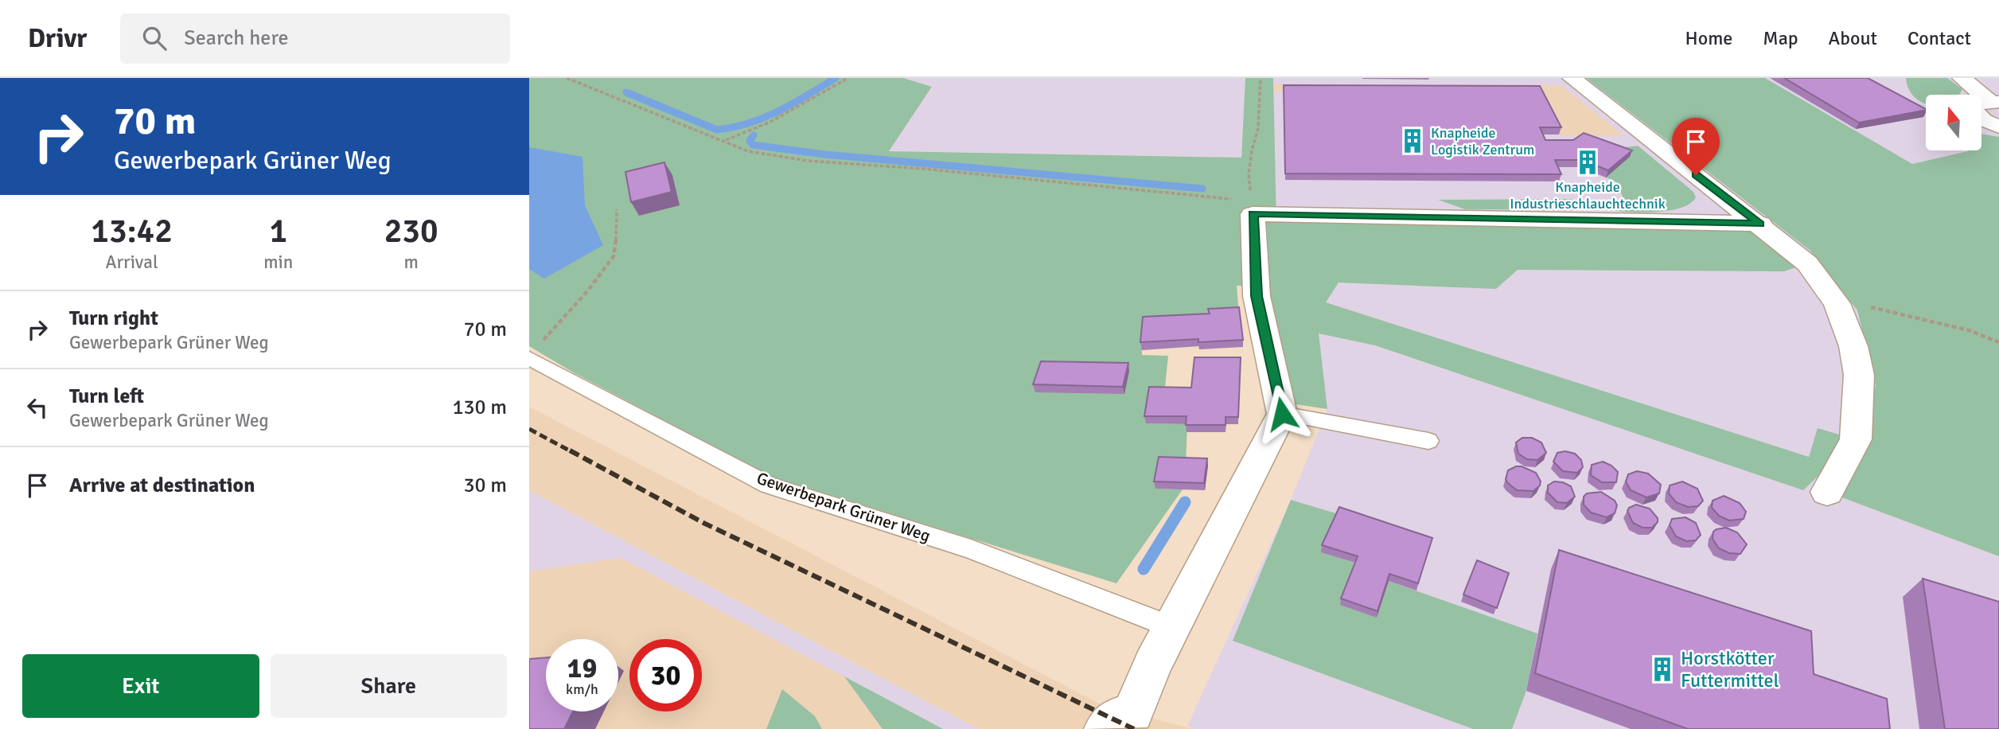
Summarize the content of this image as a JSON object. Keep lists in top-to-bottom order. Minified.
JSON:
{"streets":{"lane":["Gewerbepark Grüner Weg"]},"places":{"building":["Knapheide Logistik Zentrum","Knapheide Industrieschlauchtechnik","Horstkötter Futtermittel"]},"north":"top","page":{"header":"Drivr","search":"Search here","nav":["Home","Map","About","Contact"],"turn":["70 m","Gewerbepark Grüner Weg"],"eta":["13:42","Arrival","1","min","230","m"],"list":[{"name":"Turn right","note":"Gewerbepark Grüner Weg","value":"70 m"},{"name":"Turn left","note":"Gewerbepark Grüner Weg","value":"130 m"},{"name":"Arrive at destination","value":"30 m"}],"speed":"19 km/h","limit":"30","buttons":["Exit","Share"]}}
